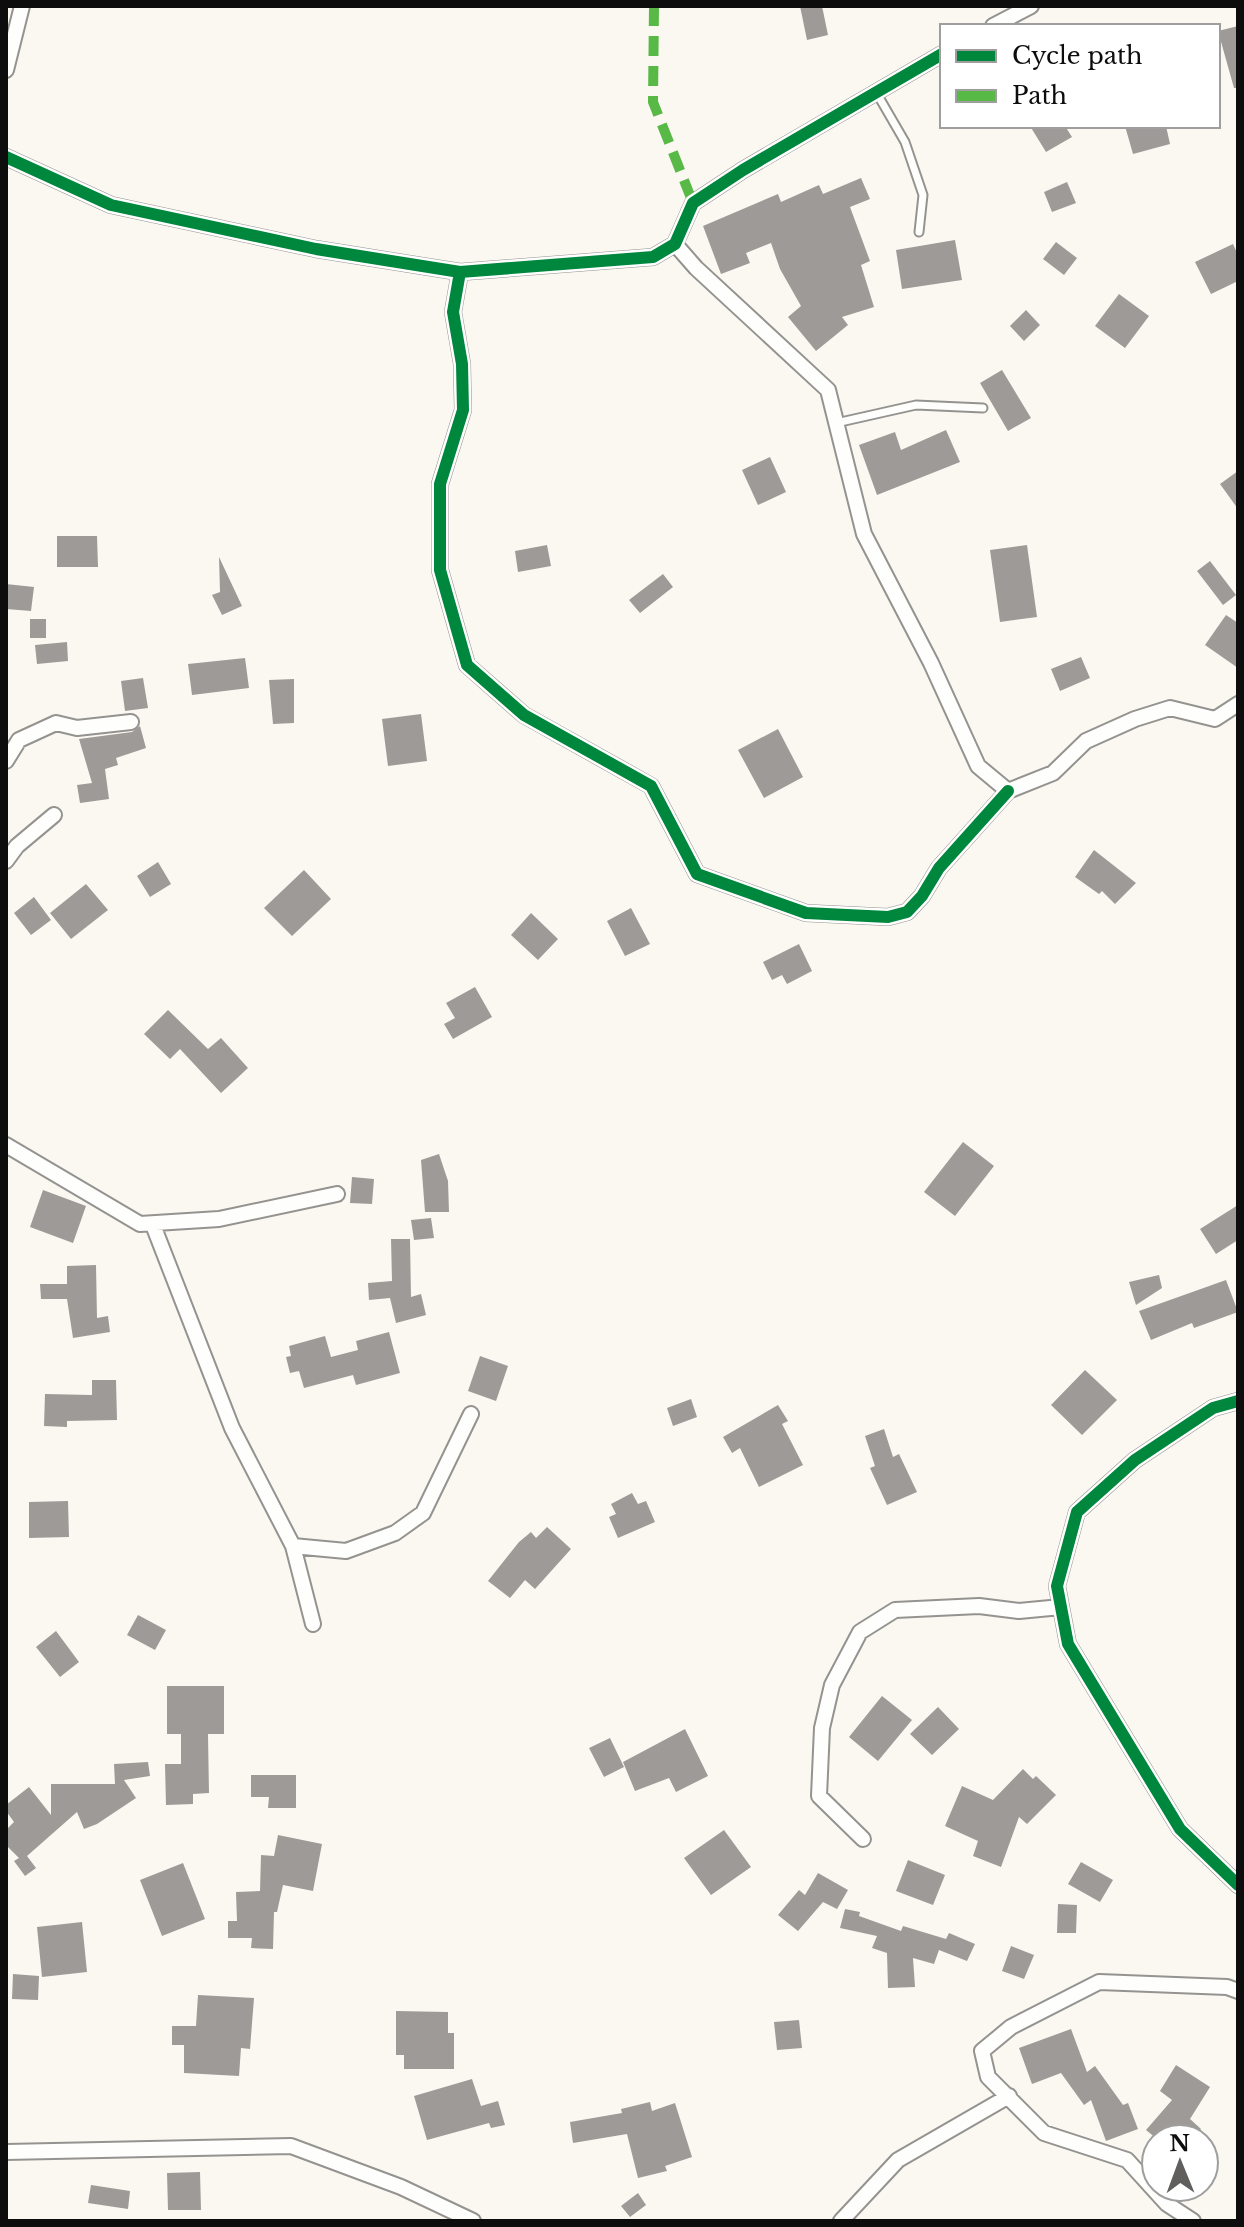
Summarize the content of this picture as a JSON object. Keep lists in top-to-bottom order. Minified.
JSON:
{"legend":["Cycle path","Path"],"north":"top"}
